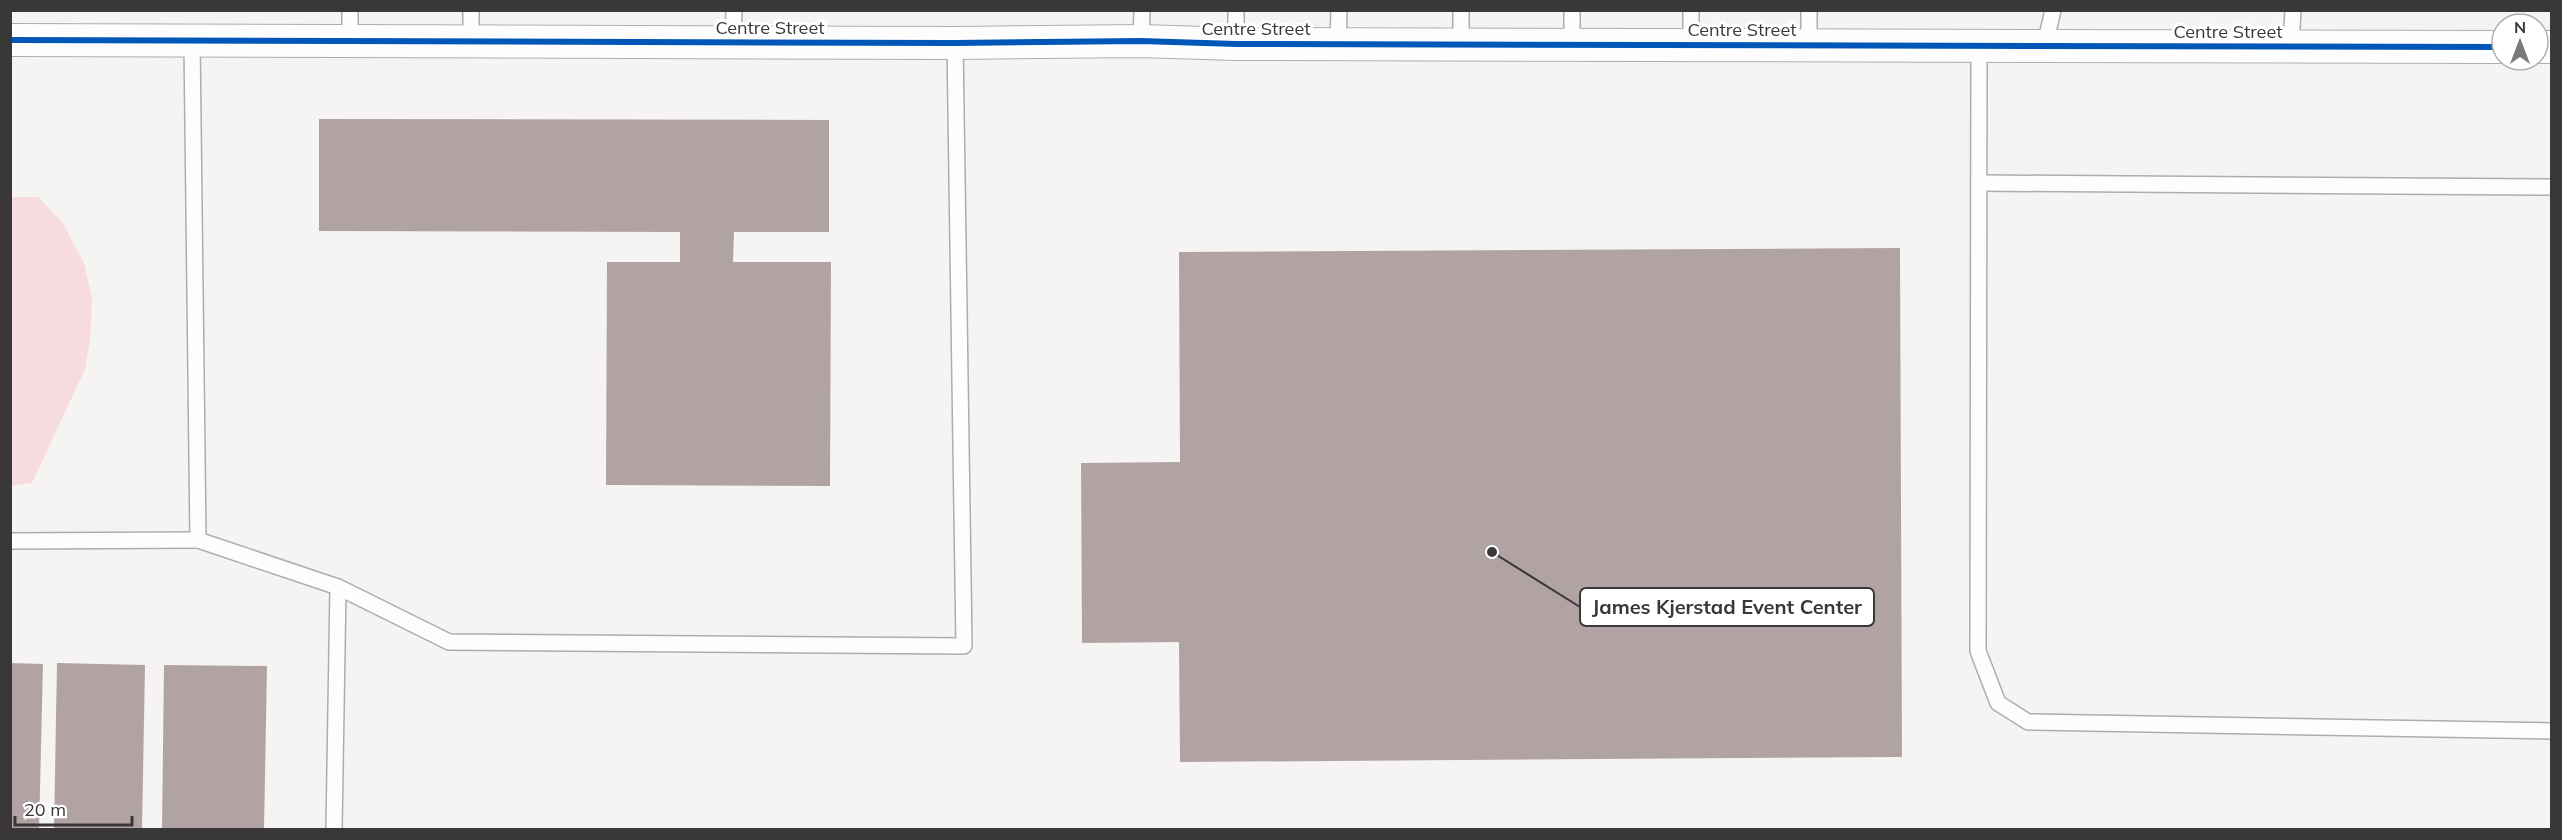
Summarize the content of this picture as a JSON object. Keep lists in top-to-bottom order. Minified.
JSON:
{"streets":{"street":["Centre Street"]},"places":["James Kjerstad Event Center"],"scale_bar":"20 m","north":"top"}
